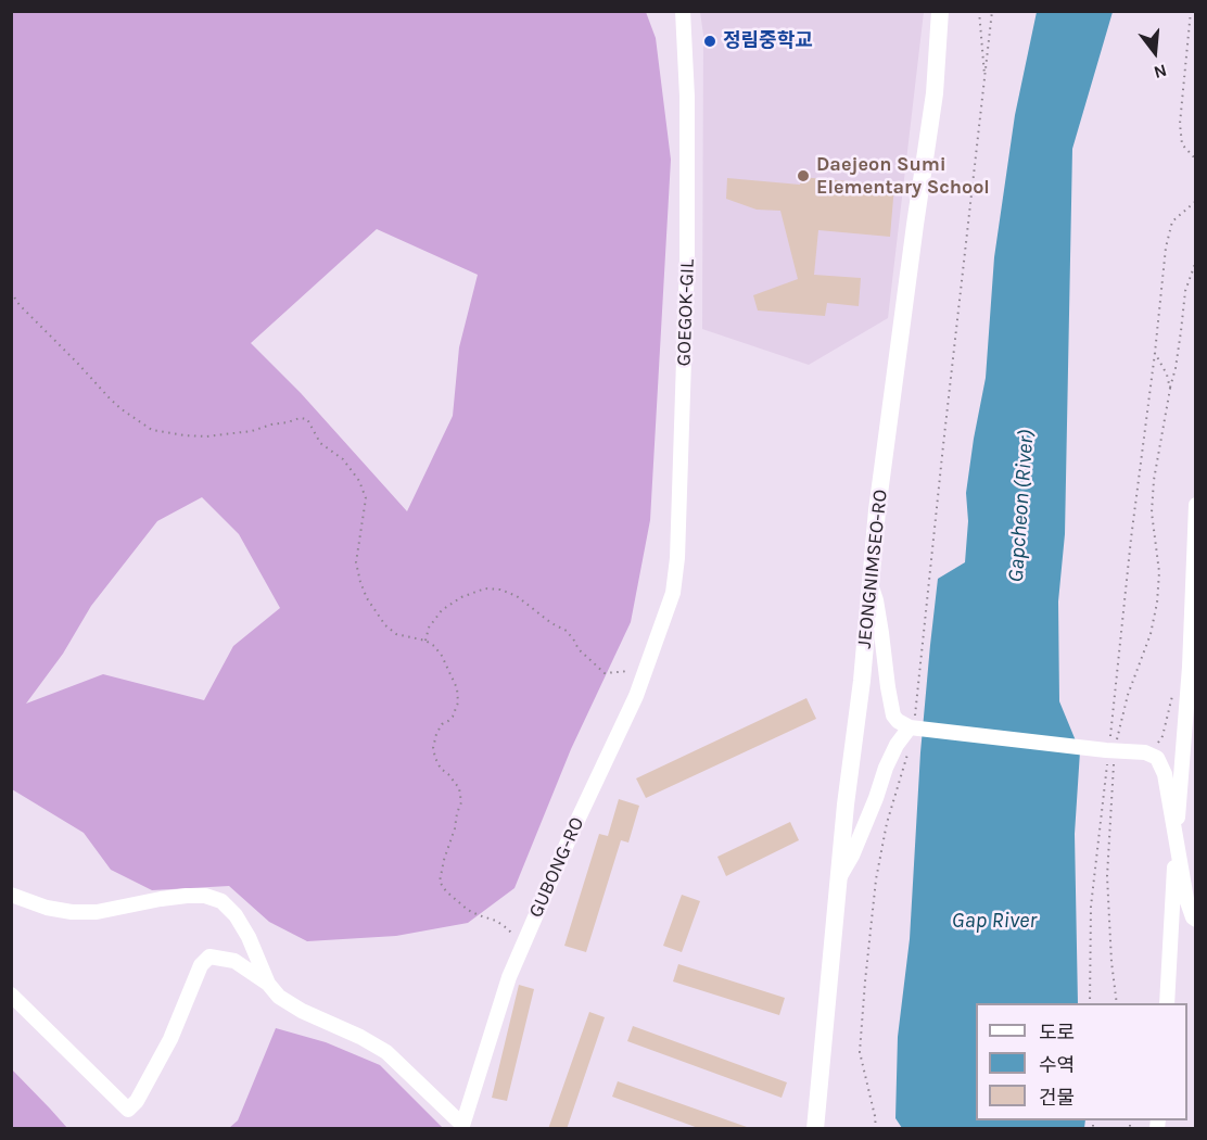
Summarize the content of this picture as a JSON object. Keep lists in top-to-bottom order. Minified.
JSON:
{"streets":{"main road":["JEONGNIMSEO-RO"],"street":["GOEGOK-GIL","GUBONG-RO"]},"crossings":[["GOEGOK-GIL","GUBONG-RO"]],"water":["Gapcheon (River)","Gap River"],"places":["정림중학교","Daejeon Sumi Elementary School"],"legend":["도로","수역","건물"],"north":"bottom"}
